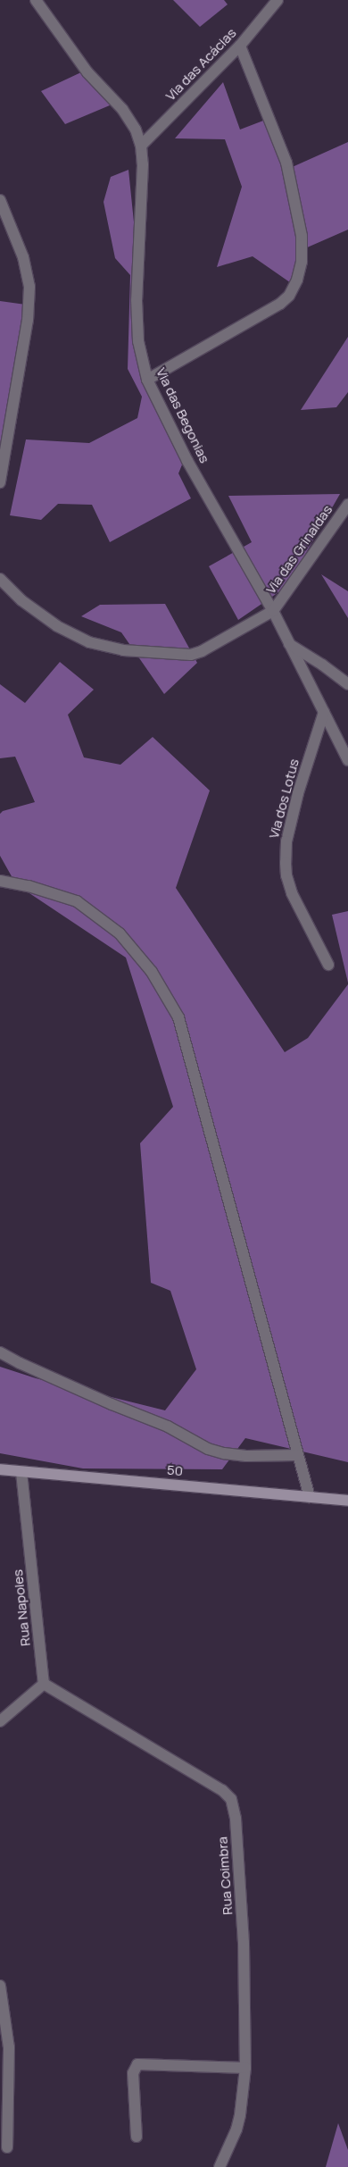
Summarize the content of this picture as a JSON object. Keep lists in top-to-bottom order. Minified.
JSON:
{"streets":{"main road":["50"],"street":["Via das Acácias","Via das Begonias","Via das Grinaldas","Via dos Lotus","Rua Napoles","Rua Coimbra"]},"crossings":[["Via das Acácias","Via das Begonias"],["Via das Begonias","Via das Grinaldas"],["Via das Begonias","Via dos Lotus"],["50","Rua Napoles"],["Rua Napoles","Rua Coimbra"]]}
